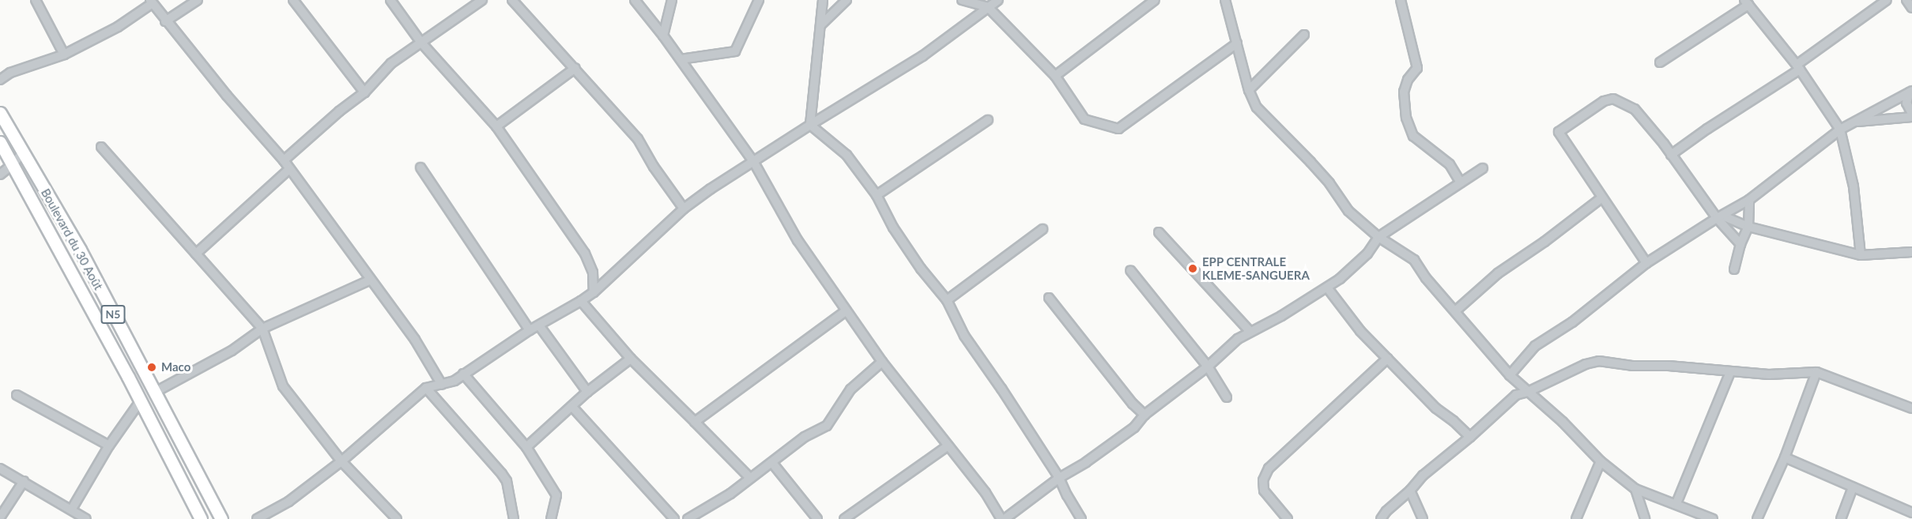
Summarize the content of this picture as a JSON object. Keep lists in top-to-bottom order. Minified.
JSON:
{"streets":{"highway":["Boulevard du 30 Août","N5"]},"places":["EPP CENTRALE KLEME-SANGUERA","Maco"]}
